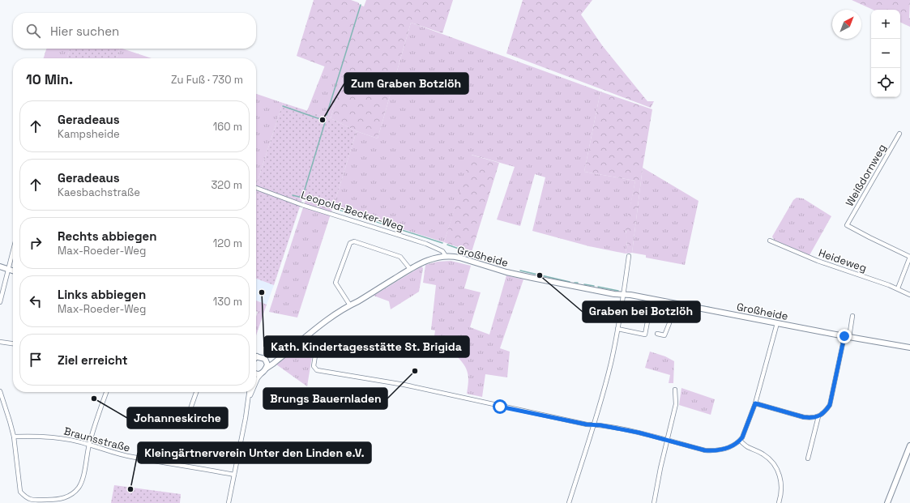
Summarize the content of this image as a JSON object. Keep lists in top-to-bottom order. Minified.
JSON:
{"streets":{"street":["Weißdornweg","Leopold-Becker-Weg","Großheide","Heideweg","Braunsstraße"]},"crossings":[["Weißdornweg","Heideweg"],["Leopold-Becker-Weg","Großheide"]],"places":["Zum Graben Botzlöh","Graben bei Botzlöh","Kath. Kindertagesstätte St. Brigida","Brungs Bauernladen","Johanneskirche","Kleingärtnerverein Unter den Linden e.V."],"north":"top right","page":{"map_buttons":["+","−"],"search":"Hier suchen","heading":["10 Min.","Zu Fuß · 730 m"],"list":[["Geradeaus","Kampsheide","160 m"],["Geradeaus","Kaesbachstraße","320 m"],["Rechts abbiegen","Max-Roeder-Weg","120 m"],["Links abbiegen","Max-Roeder-Weg","130 m"],"Ziel erreicht"]}}
